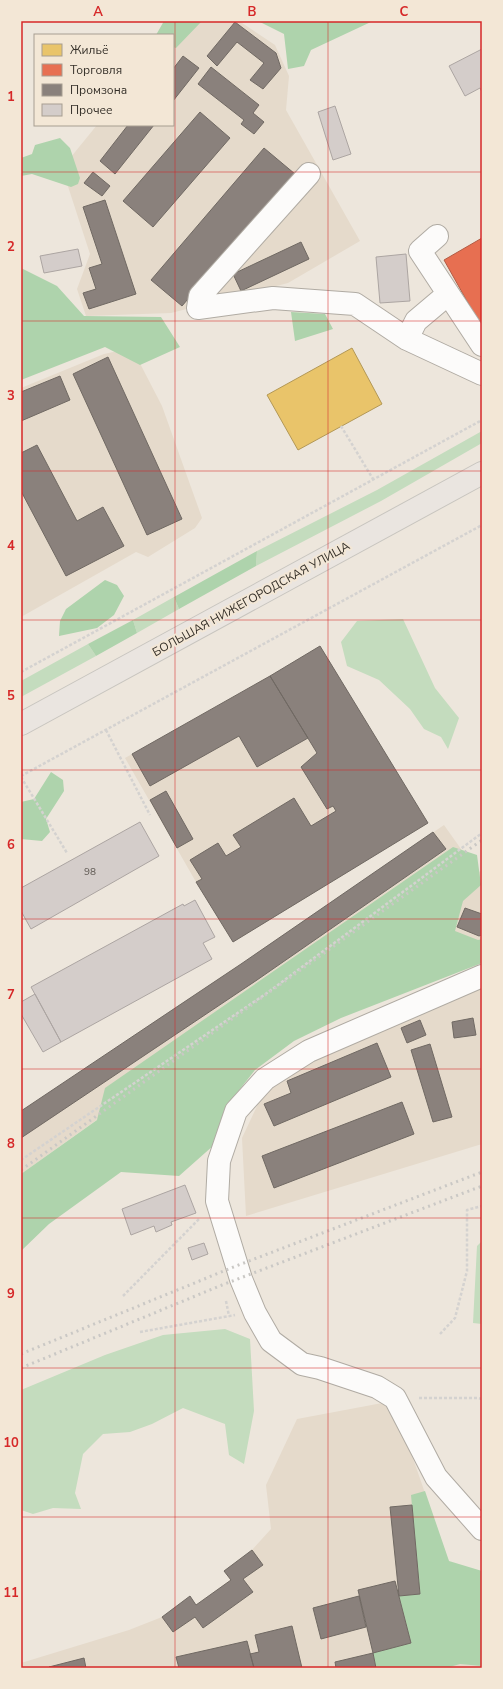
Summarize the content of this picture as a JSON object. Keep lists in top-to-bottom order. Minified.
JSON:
{"streets":{"main road":["БОЛЬШАЯ НИЖЕГОРОДСКАЯ УЛИЦА"]},"house_numbers":["98"],"legend":["Жильё","Торговля","Промзона","Прочее"],"grid":{"columns":["A","B","C"],"rows":["1","2","3","4","5","6","7","8","9","10","11"]}}
